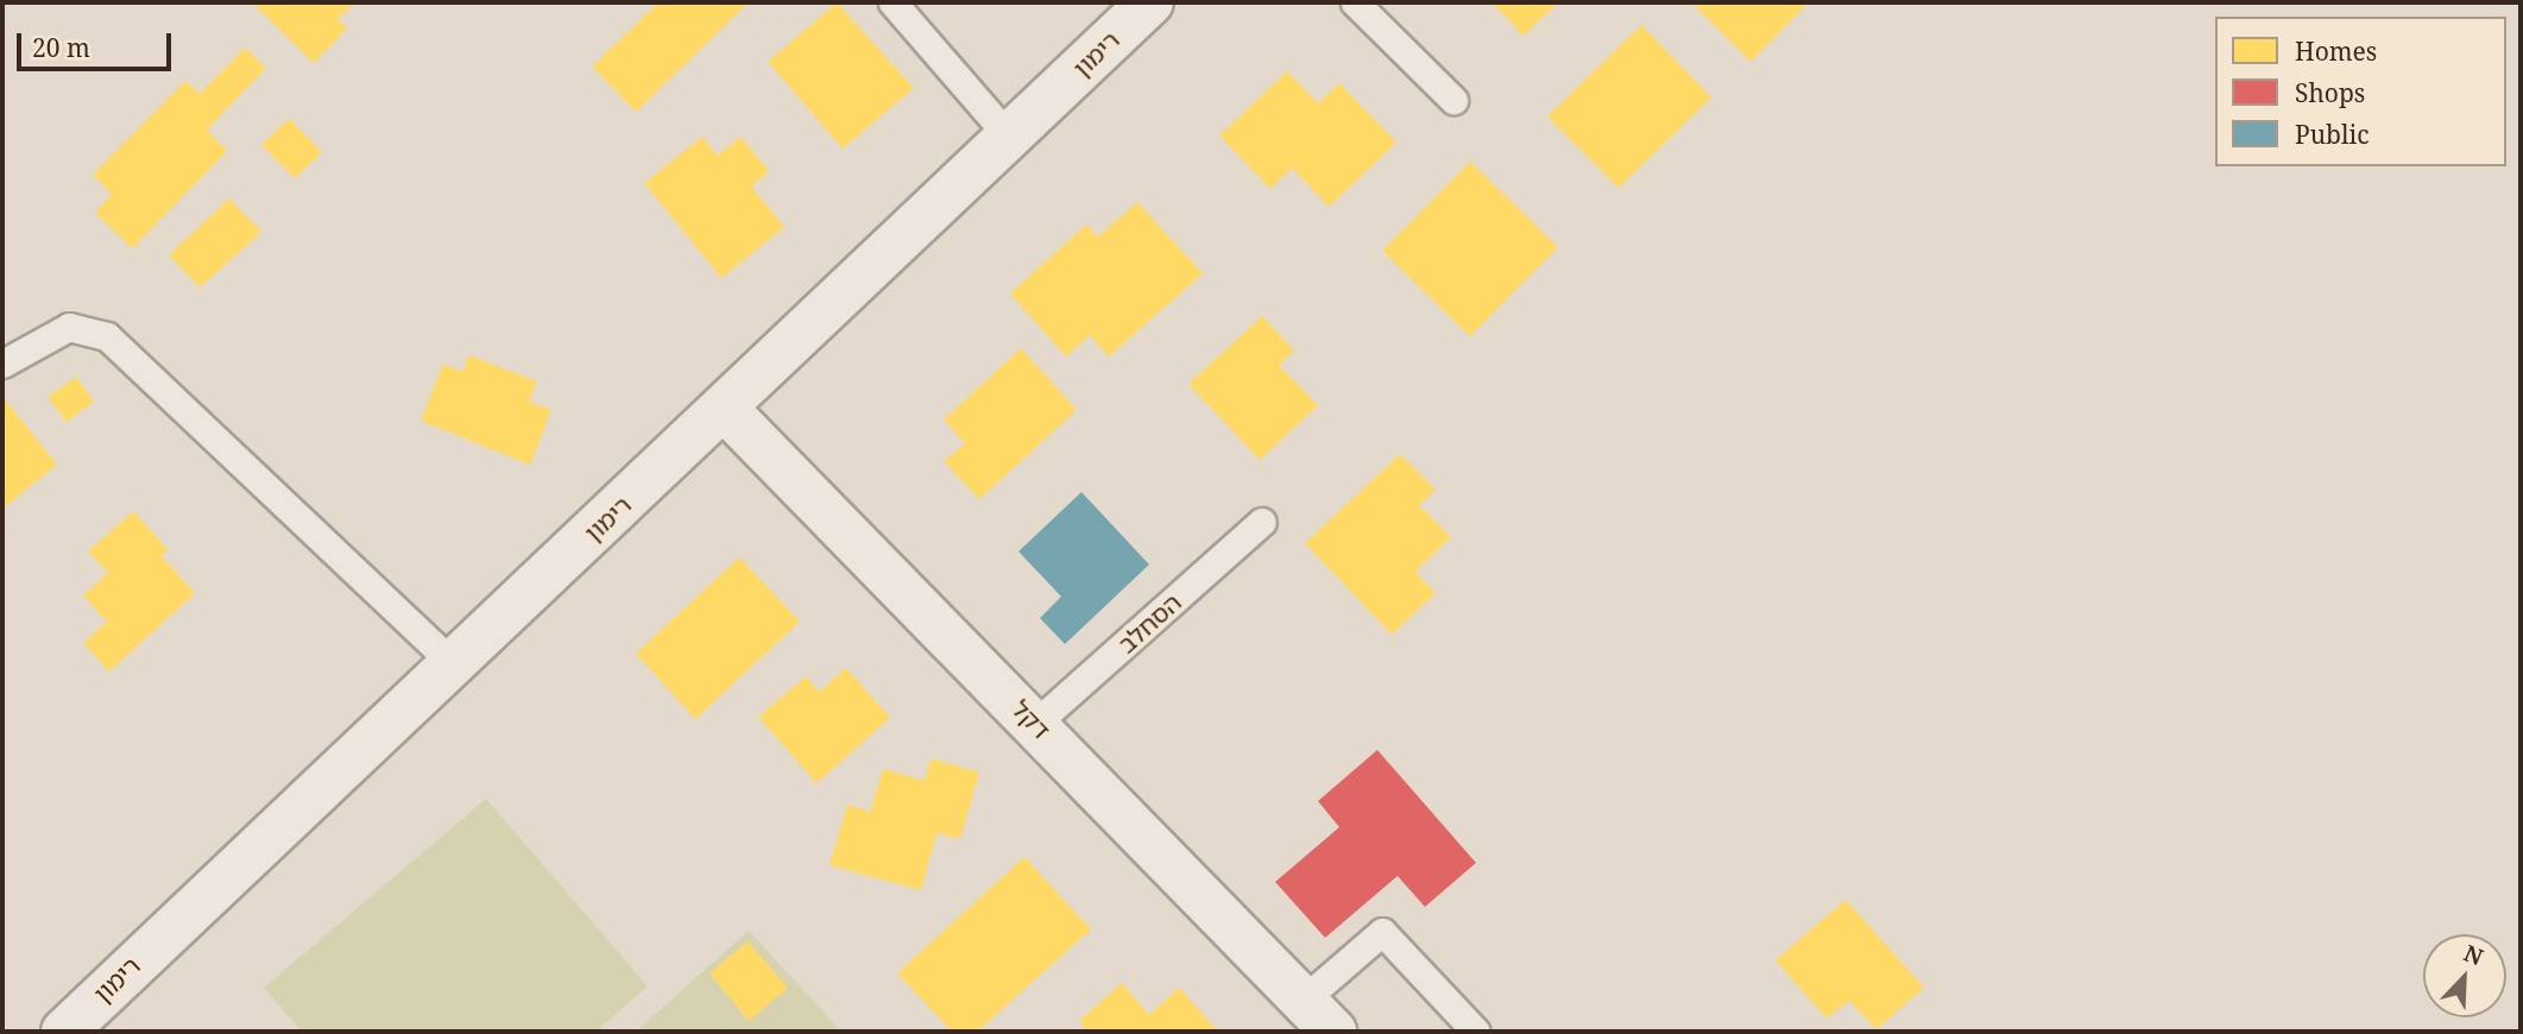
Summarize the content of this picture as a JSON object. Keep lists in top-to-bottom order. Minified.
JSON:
{"streets":{"street":["רימון","דקל"],"lane":["הסחלב"]},"crossings":[["רימון","דקל"],["הסחלב","דקל"]],"legend":["Homes","Shops","Public"],"scale_bar":"20 m","north":"top right"}
